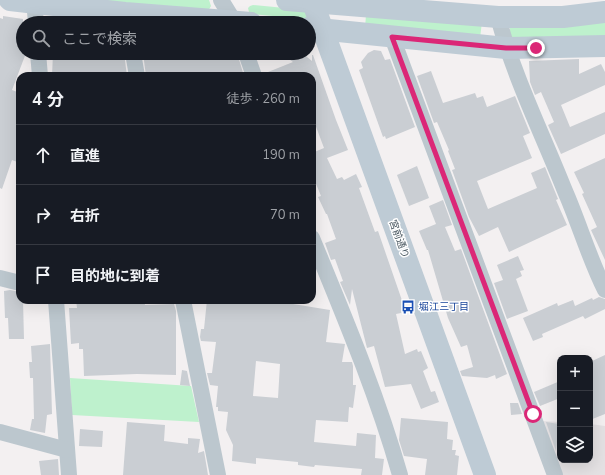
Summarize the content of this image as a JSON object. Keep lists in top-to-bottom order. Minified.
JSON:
{"streets":{"street":["宮前通り"]},"places":{"bus stop":["堀江三丁目"]},"page":{"search":"ここで検索","heading":["4 分","徒歩 · 260 m"],"list":[["直進","190 m"],["右折","70 m"],"目的地に到着"],"map_buttons":["+","−"]}}
